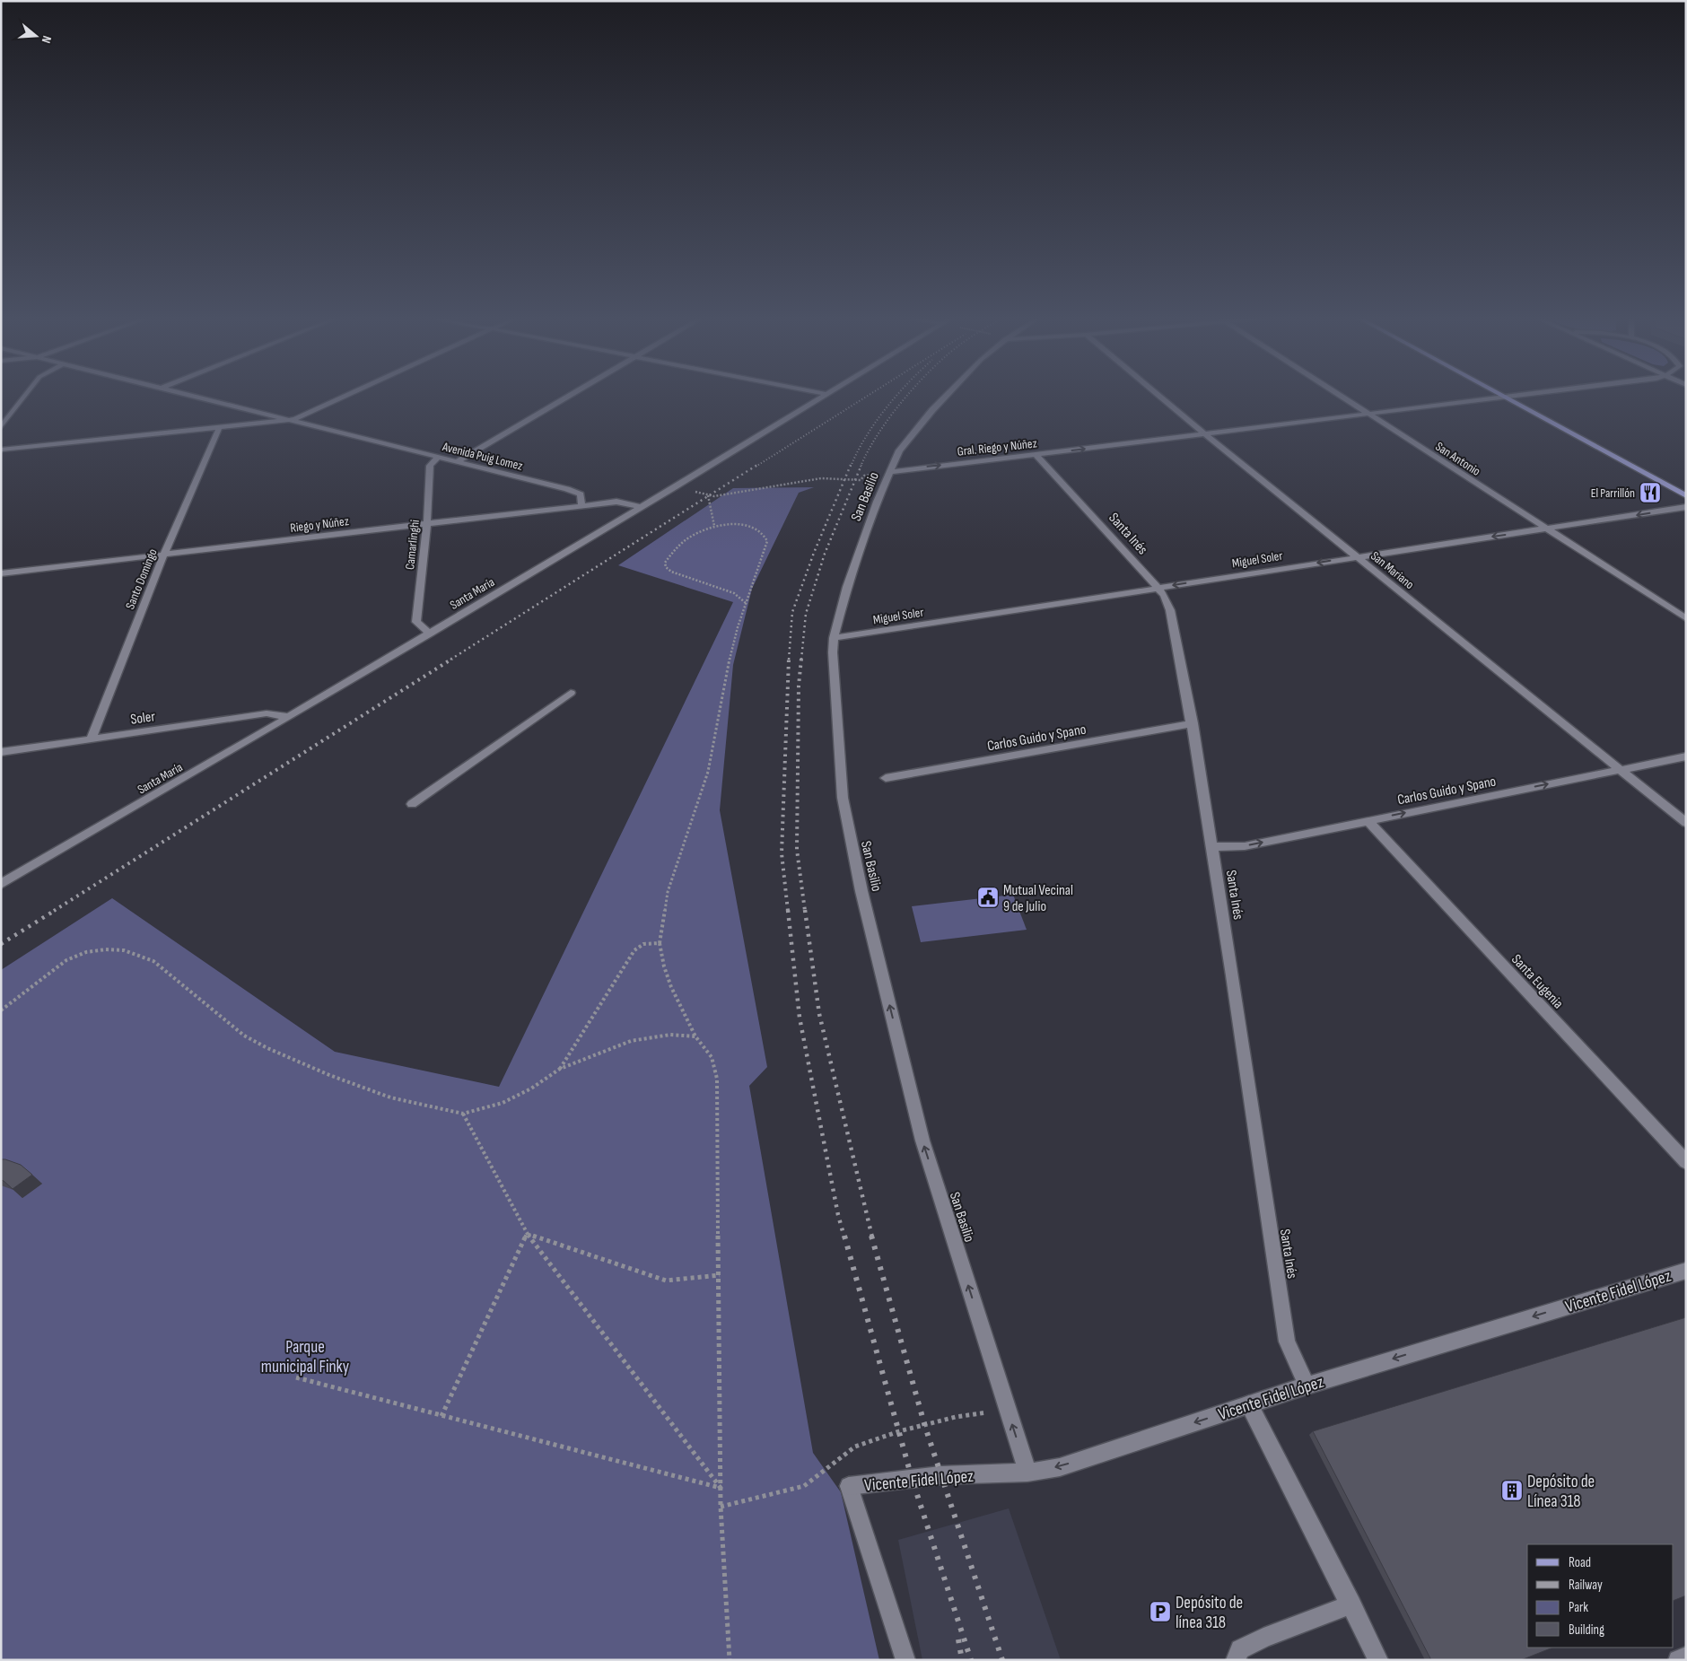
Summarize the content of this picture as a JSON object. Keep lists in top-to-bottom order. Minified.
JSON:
{"streets":{"street":["Gral. Riego y Núñez","Avenida Puig Lomez","San Antonio","San Basilio","Riego y Núñez","Santa Inés","Camarlinghi","Miguel Soler","San Mariano","Santo Domingo","Santa María","Soler","Carlos Guido y Spano","Santa Eugenia","Vicente Fidel López"]},"crossings":[["Gral. Riego y Núñez","San Antonio"],["Gral. Riego y Núñez","San Basilio"],["Gral. Riego y Núñez","Santa Inés"],["Gral. Riego y Núñez","San Mariano"],["Avenida Puig Lomez","Riego y Núñez"],["Avenida Puig Lomez","Camarlinghi"],["San Antonio","Miguel Soler"],["San Basilio","Miguel Soler"],["San Basilio","Vicente Fidel López"],["Riego y Núñez","Camarlinghi"],["Riego y Núñez","Santo Domingo"],["Riego y Núñez","Santa María"],["Santa Inés","Miguel Soler"],["Santa Inés","Carlos Guido y Spano"],["Santa Inés","Vicente Fidel López"],["Camarlinghi","Santa María"],["Miguel Soler","San Mariano"],["San Mariano","Carlos Guido y Spano"],["Santo Domingo","Soler"],["Santa María","Soler"],["Carlos Guido y Spano","Santa Eugenia"]],"one_way":["Gral. Riego y Núñez","San Basilio","Miguel Soler","Carlos Guido y Spano","Vicente Fidel López"],"parks":["Parque municipal Finky"],"places":{"restaurant":["El Parrillón"],"public building":["Mutual Vecinal 9 de Julio"],"building":["Depósito de Línea 318"],"parking":["Depósito de línea 318"]},"legend":["Road","Railway","Park","Building"],"north":"right"}
